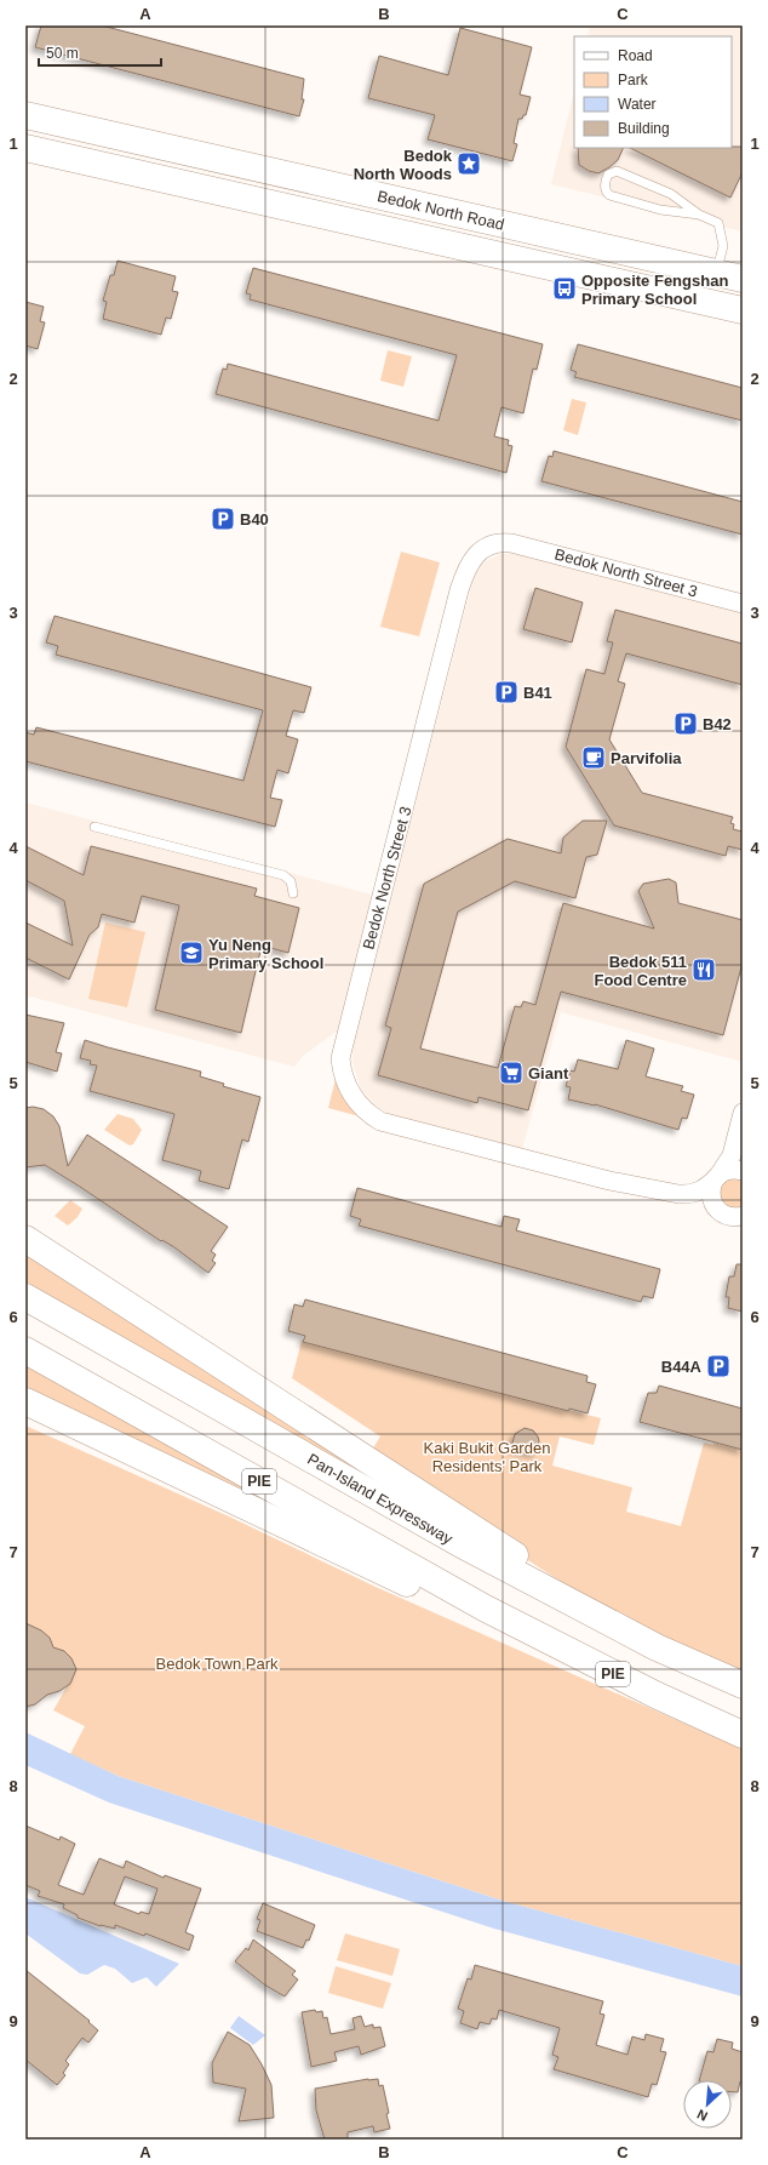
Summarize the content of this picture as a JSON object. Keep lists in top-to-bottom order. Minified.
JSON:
{"streets":{"main road":["Bedok North Road","PIE","Pan-Island Expressway"],"street":["Bedok North Street 3"]},"parks":["Kaki Bukit Garden Residents' Park","Bedok Town Park"],"places":{"place":["Bedok North Woods"],"bus stop":["Opposite Fengshan Primary School"],"parking":["B40","B41","B42","B44A"],"cafe":["Parvifolia"],"school or university":["Yu Neng Primary School"],"restaurant":["Bedok 511 Food Centre"],"supermarket":["Giant"]},"legend":["Road","Park","Water","Building"],"scale_bar":"50 m","north":"bottom left","grid":{"columns":["A","B","C"],"rows":["1","2","3","4","5","6","7","8","9"]}}
